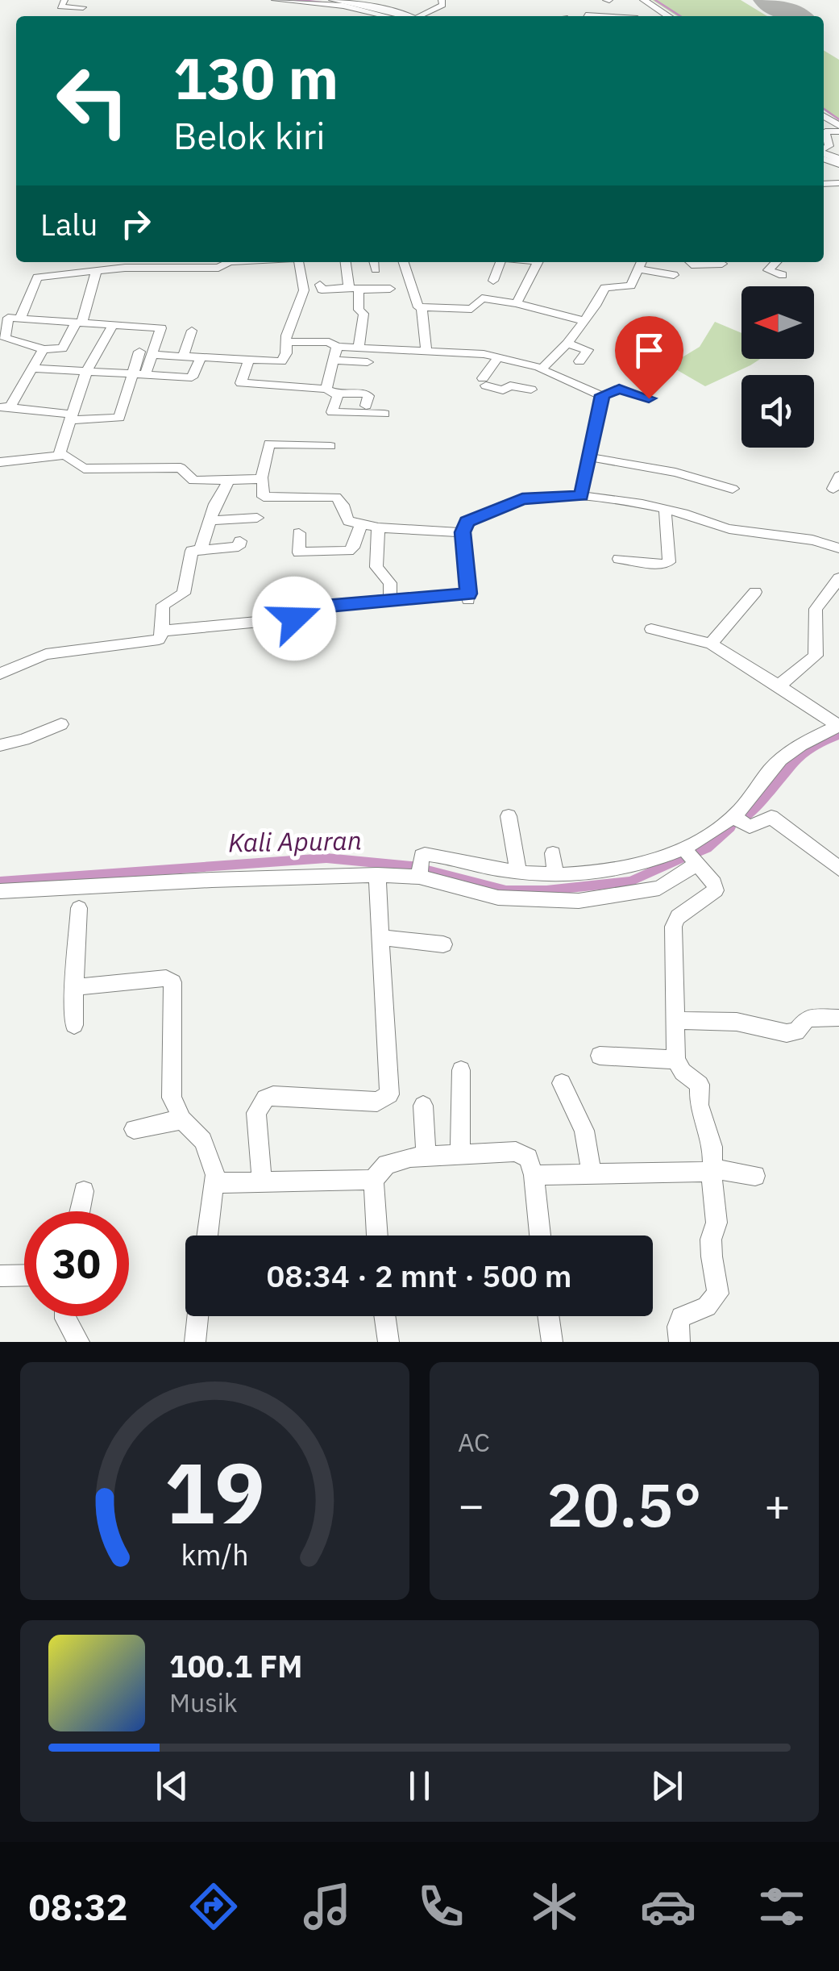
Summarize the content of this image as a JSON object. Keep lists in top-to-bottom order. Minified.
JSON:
{"water":["Kali Apuran"],"north":"left","page":{"turn":["130 m","Belok kiri"],"then":"Lalu","limit":"30","trip":"08:34 · 2 mnt · 500 m","tile":"AC","heat":["−","20.5°","+"],"song":["100.1 FM","Musik"],"tabs":"08:32","gauge":["19","km/h"]}}
